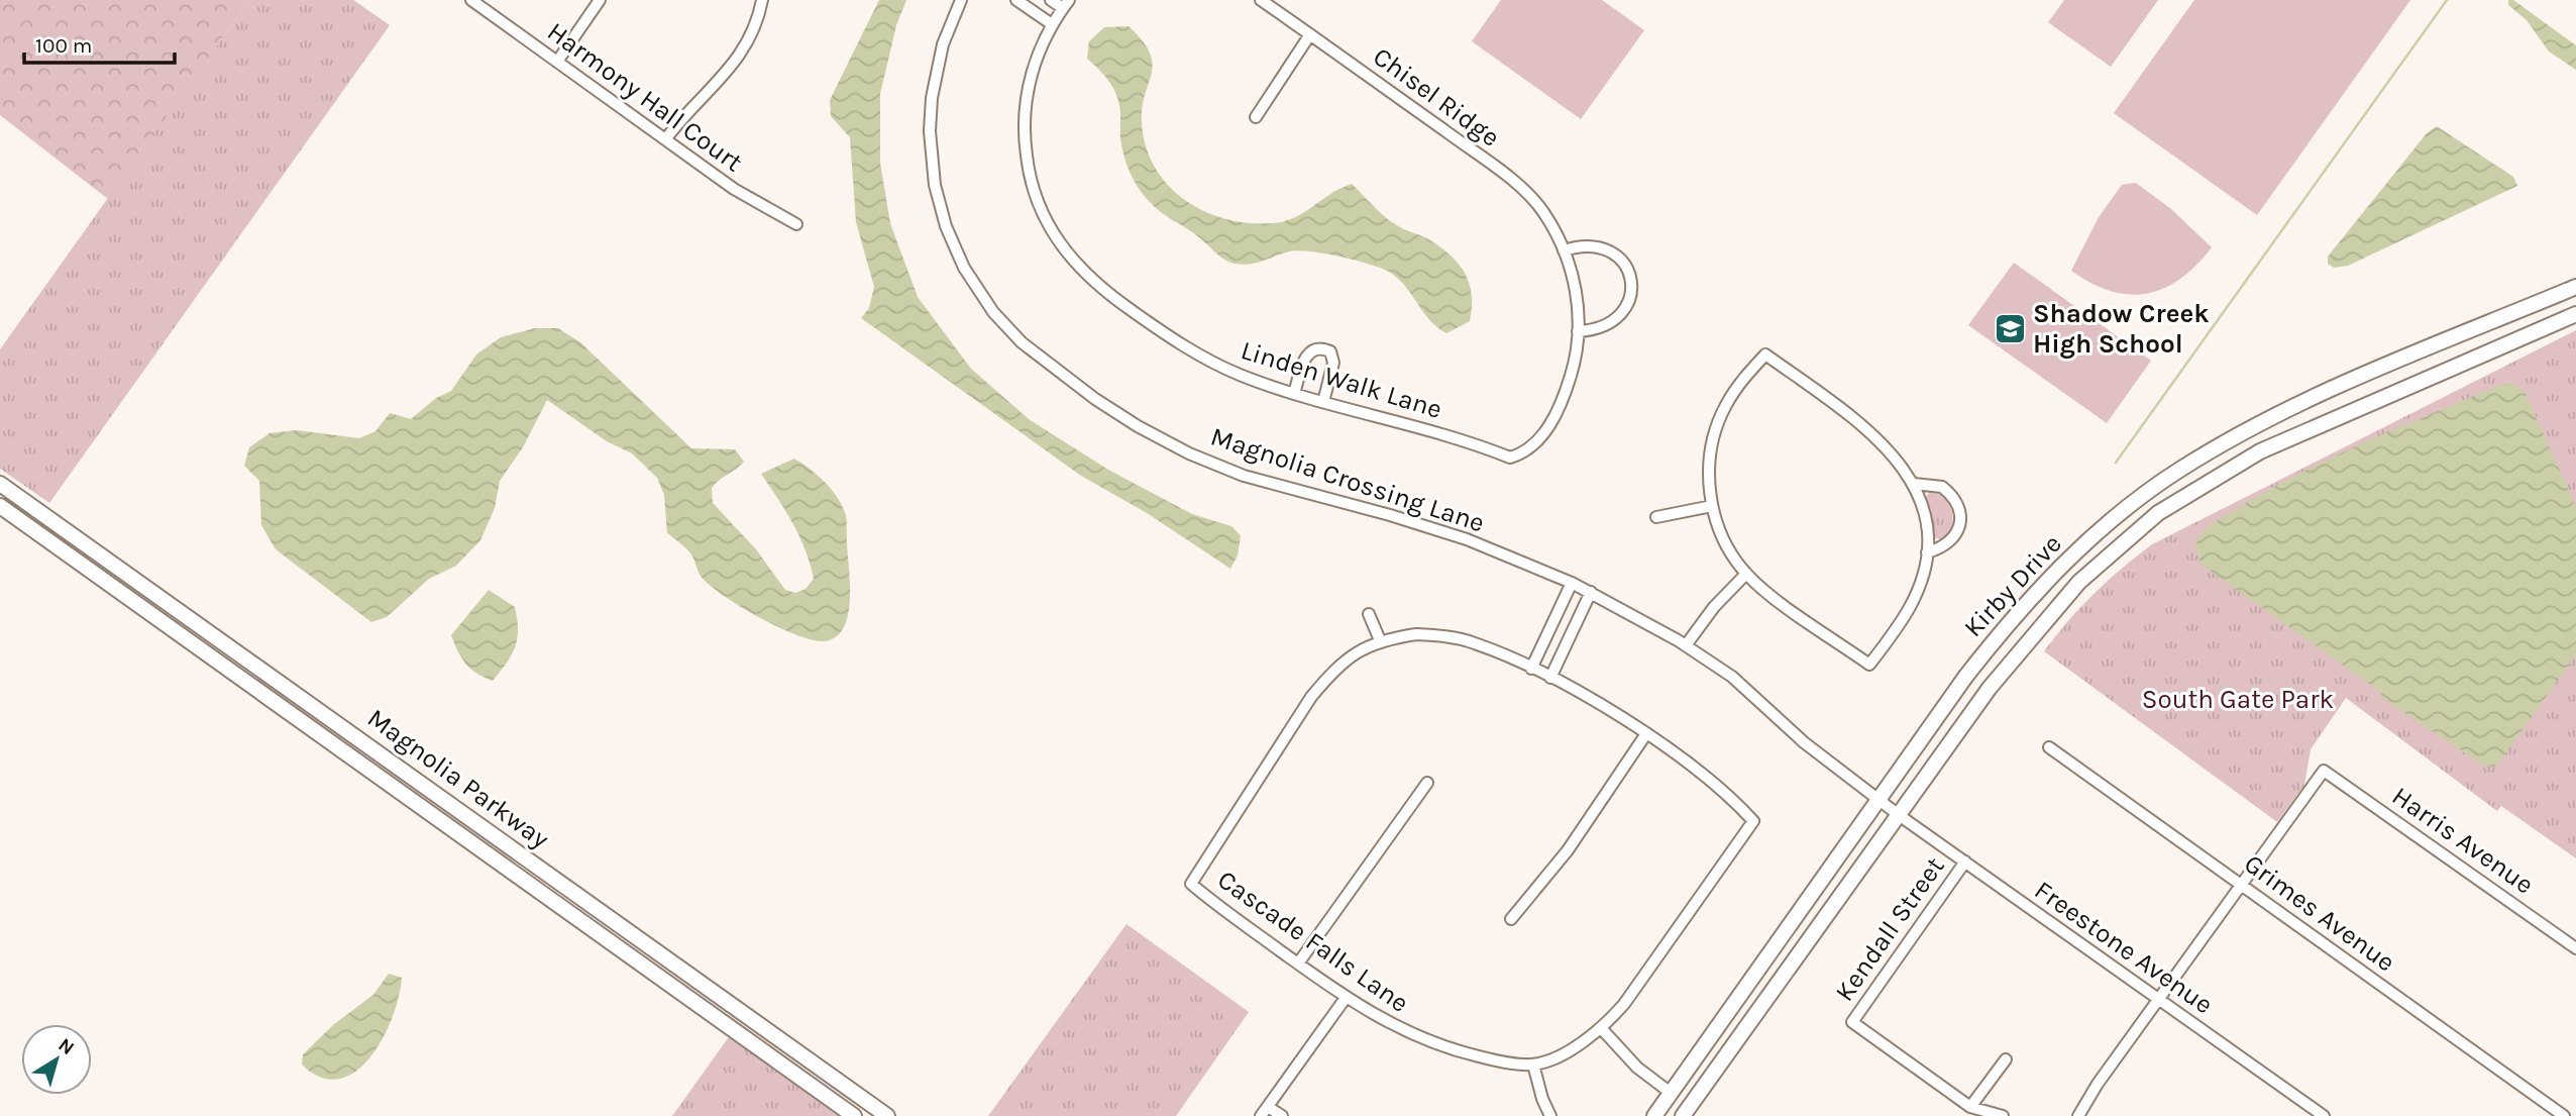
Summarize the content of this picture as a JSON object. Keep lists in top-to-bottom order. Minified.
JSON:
{"streets":{"main road":["Kirby Drive","Magnolia Parkway"],"street":["Harmony Hall Court","Chisel Ridge","Linden Walk Lane","Magnolia Crossing Lane","Harris Avenue","Grimes Avenue","Kendall Street","Cascade Falls Lane","Freestone Avenue"]},"crossings":[["Chisel Ridge","Linden Walk Lane"],["Magnolia Crossing Lane","Kirby Drive"],["Magnolia Crossing Lane","Freestone Avenue"],["Kirby Drive","Freestone Avenue"],["Harris Avenue","Grimes Avenue"],["Kendall Street","Freestone Avenue"]],"parks":["South Gate Park"],"places":{"school or university":["Shadow Creek High School"]},"scale_bar":"100 m","north":"top right"}
